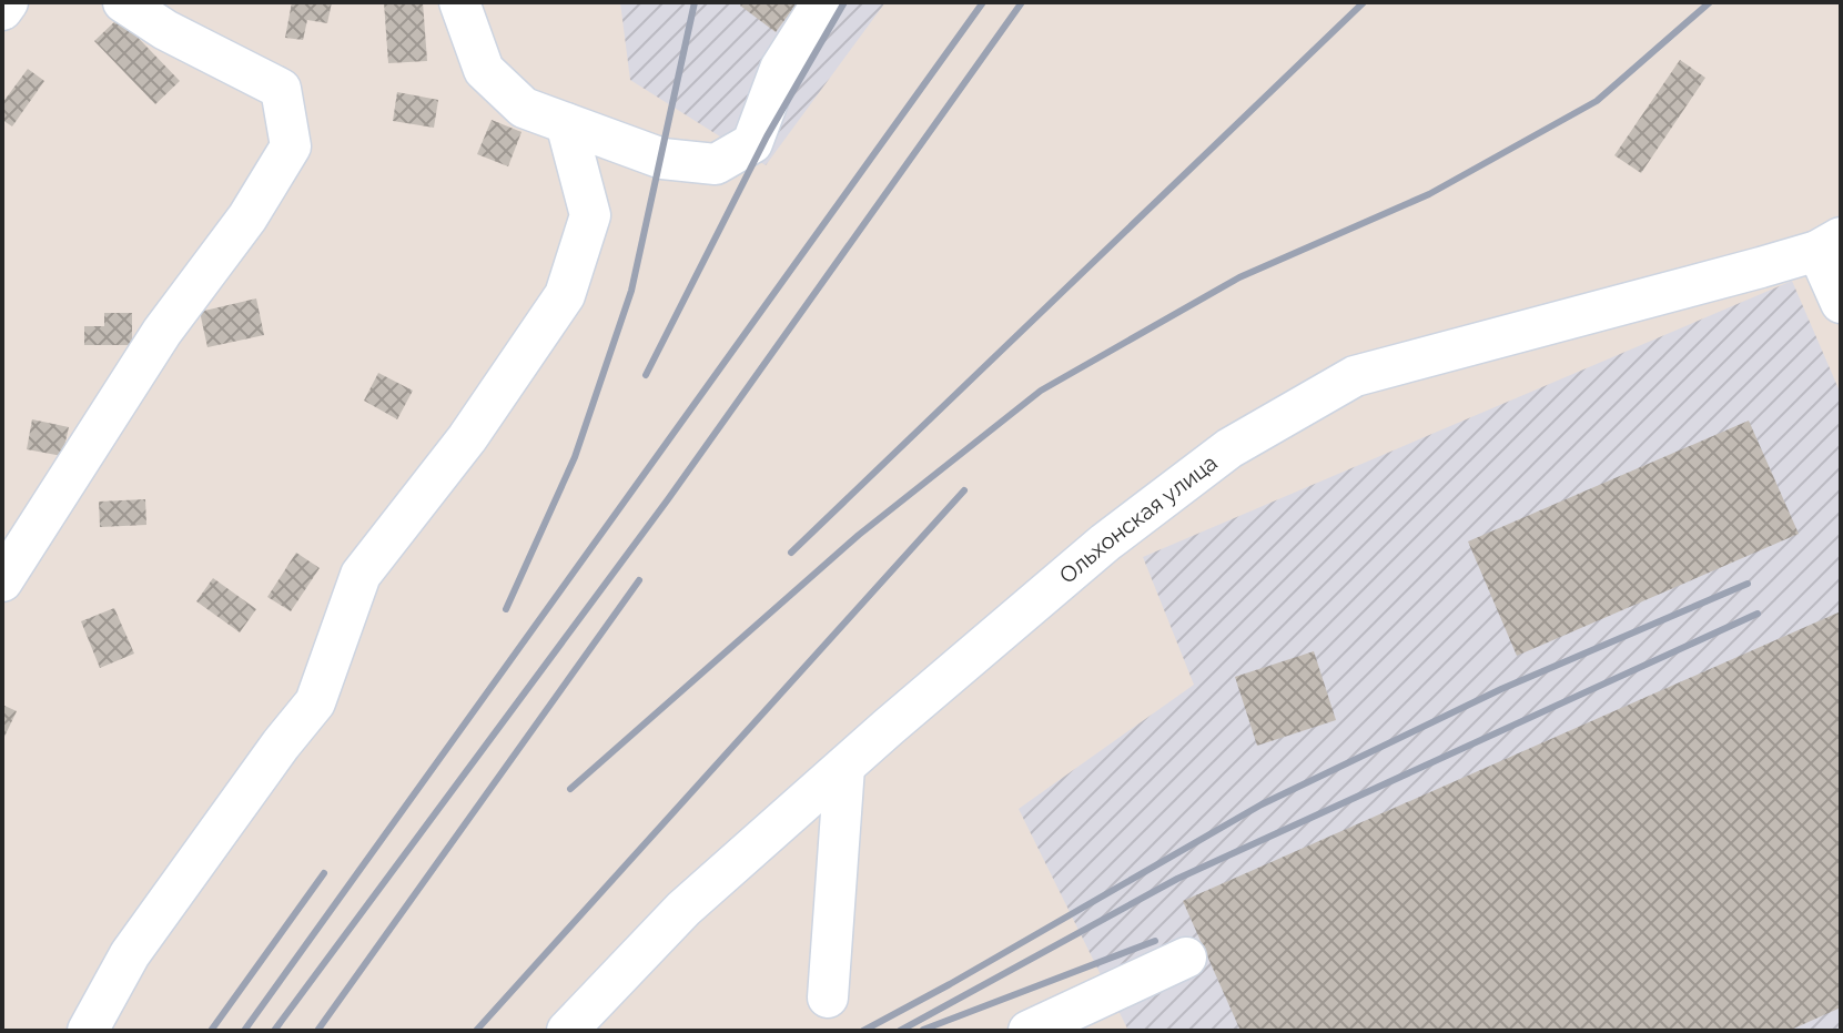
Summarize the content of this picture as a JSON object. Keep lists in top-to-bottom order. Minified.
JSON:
{"streets":{"street":["Ольхонская улица"]}}
